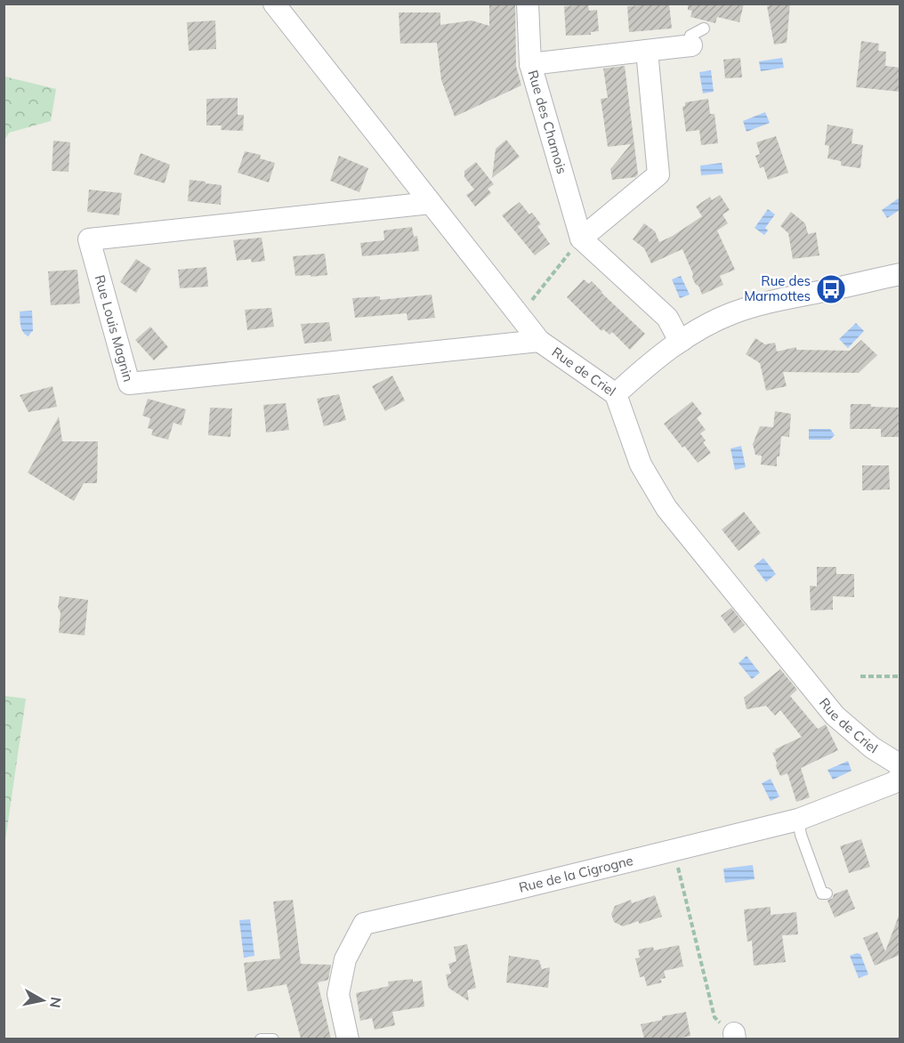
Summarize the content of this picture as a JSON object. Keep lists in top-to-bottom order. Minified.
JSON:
{"streets":{"street":["Rue des Chamois","Rue Louis Magnin","Rue de Criel","Rue de la Cigrogne"]},"crossings":[["Rue Louis Magnin","Rue de Criel"]],"places":{"bus stop":["Rue des Marmottes"]},"north":"right"}
